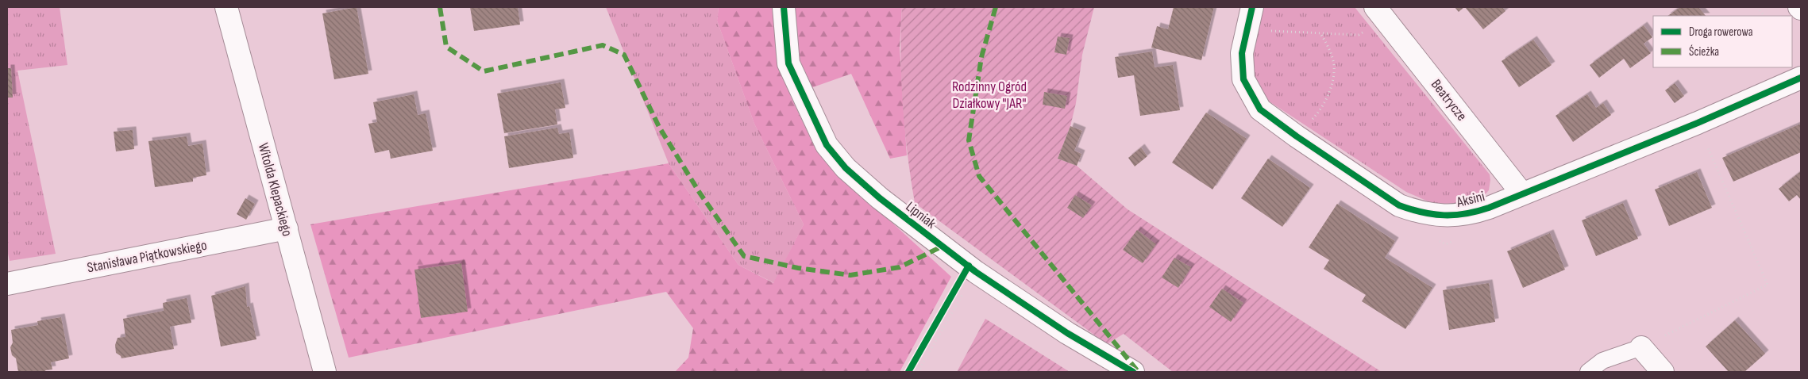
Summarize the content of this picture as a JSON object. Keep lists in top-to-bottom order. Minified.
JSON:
{"streets":{"street":["Beatrycze","Witolda Klepackiego","Aksini","Lipniak","Stanisława Piątkowskiego"]},"crossings":[["Beatrycze","Aksini"],["Witolda Klepackiego","Stanisława Piątkowskiego"]],"parks":["Rodzinny Ogród Działkowy \"JAR\""],"legend":["Droga rowerowa","Ścieżka"]}
